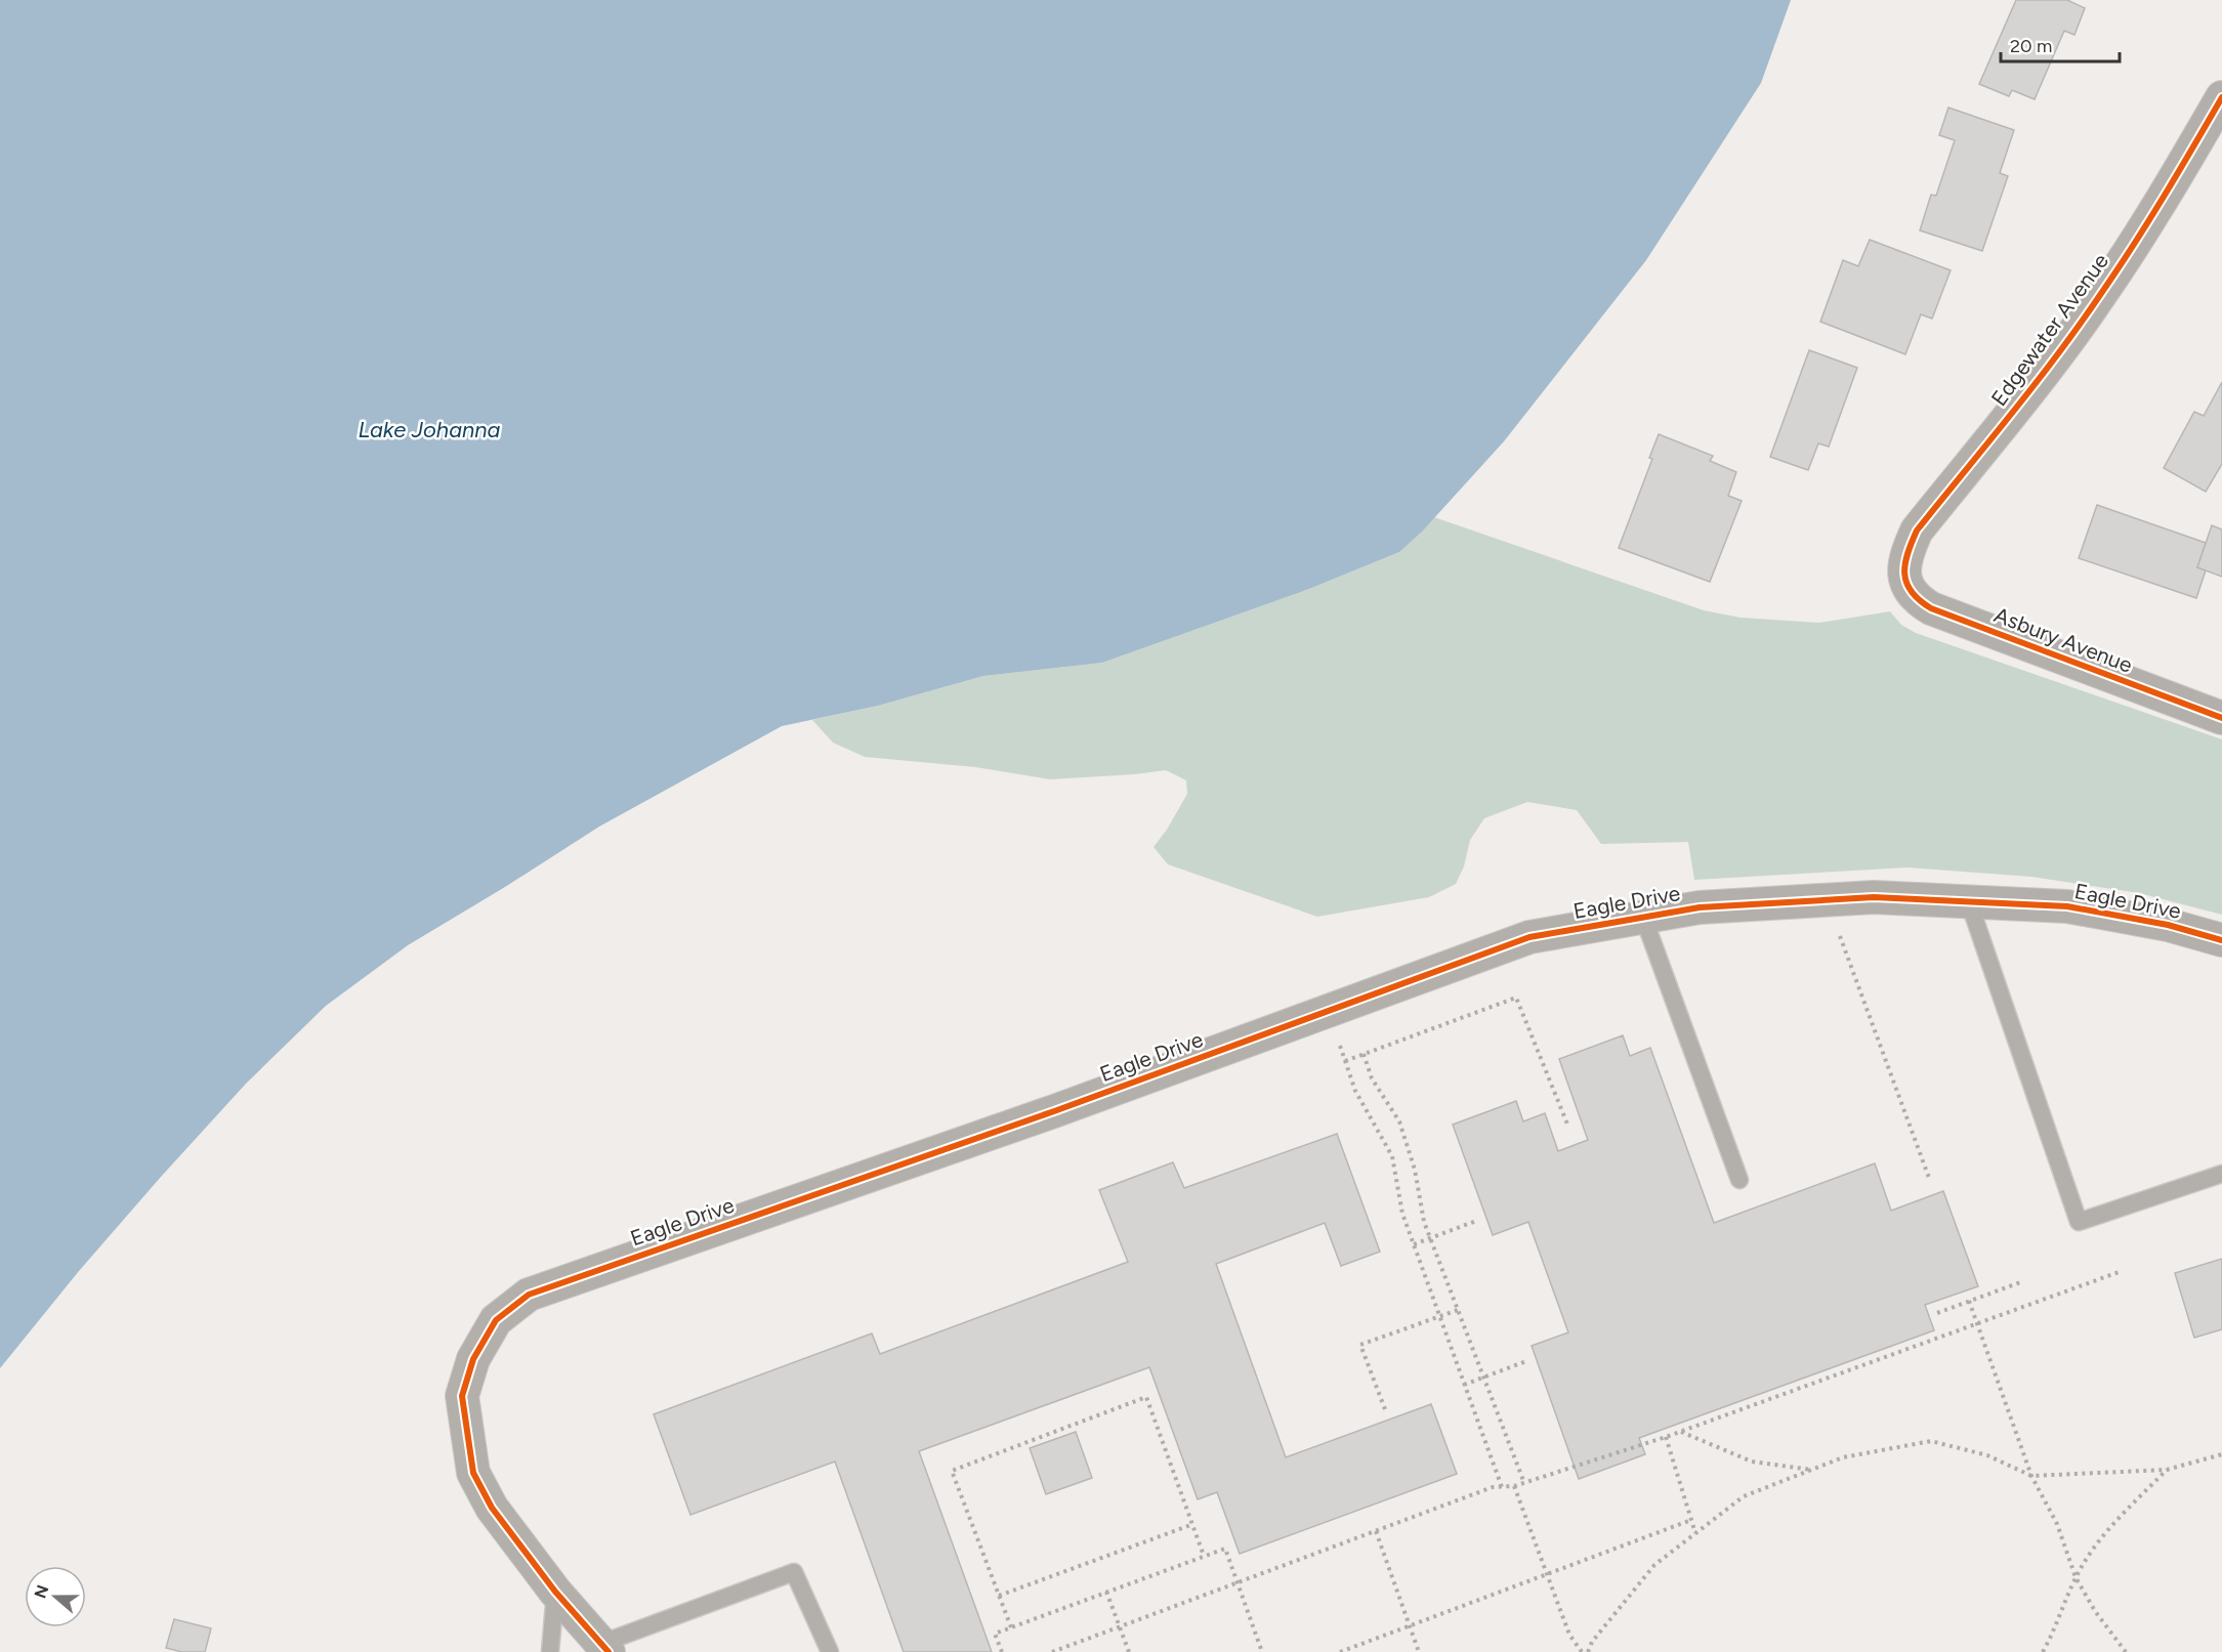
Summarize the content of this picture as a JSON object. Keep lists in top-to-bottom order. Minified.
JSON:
{"streets":{"street":["Edgewater Avenue","Asbury Avenue","Eagle Drive"]},"crossings":[["Edgewater Avenue","Asbury Avenue"]],"water":["Lake Johanna"],"scale_bar":"20 m","north":"left"}
